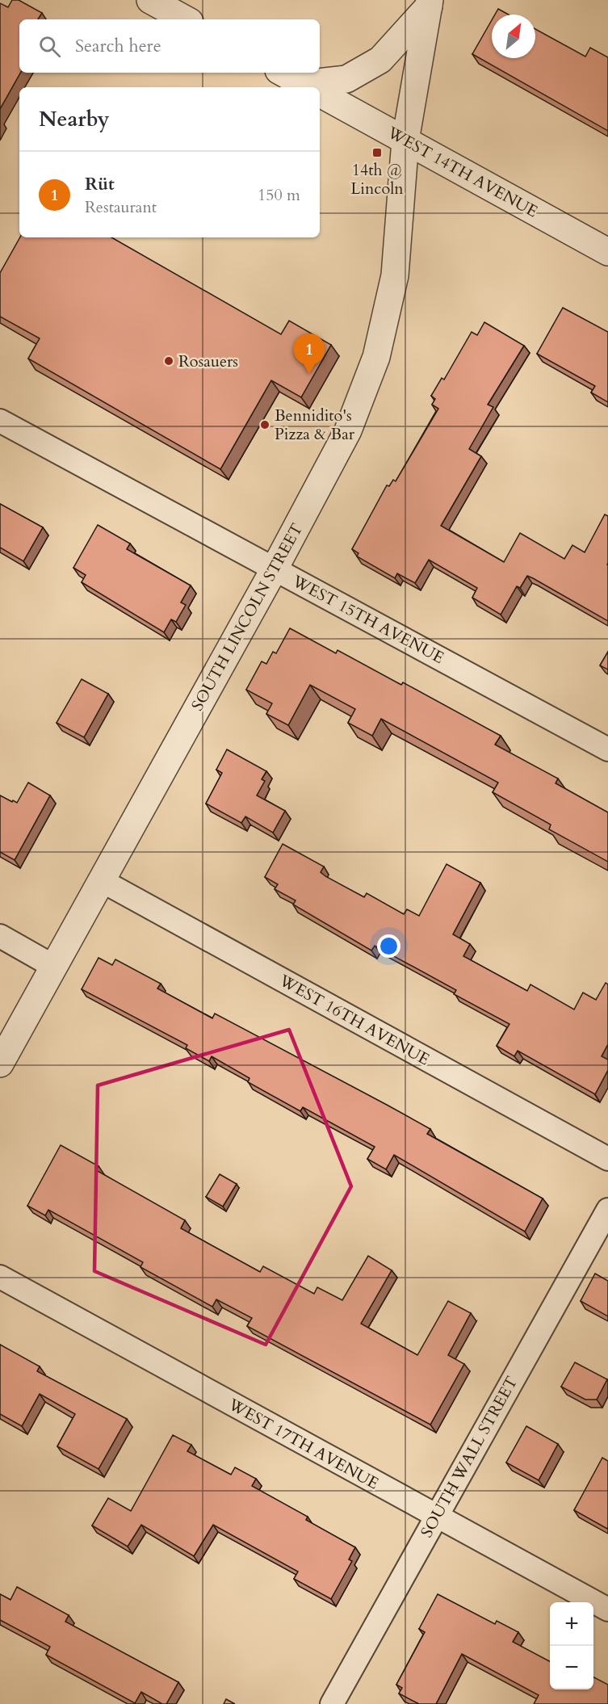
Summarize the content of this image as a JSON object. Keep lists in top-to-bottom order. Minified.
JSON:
{"streets":{"street":["WEST 14TH AVENUE","SOUTH LINCOLN STREET","WEST 15TH AVENUE","WEST 16TH AVENUE","WEST 17TH AVENUE","SOUTH WALL STREET"]},"crossings":[["WEST 14TH AVENUE","SOUTH LINCOLN STREET"],["SOUTH LINCOLN STREET","WEST 15TH AVENUE"],["SOUTH LINCOLN STREET","WEST 16TH AVENUE"],["WEST 17TH AVENUE","SOUTH WALL STREET"]],"places":{"transit":["14th @ Lincoln"],"other":["Rosauers","Bennidito's Pizza & Bar"]},"north":"top right","page":{"search":"Search here","heading":"Nearby","list":[{"mark":"1","name":"Rüt","note":"Restaurant","value":"150 m"}],"pins":"1","map_buttons":["+","−"]}}
